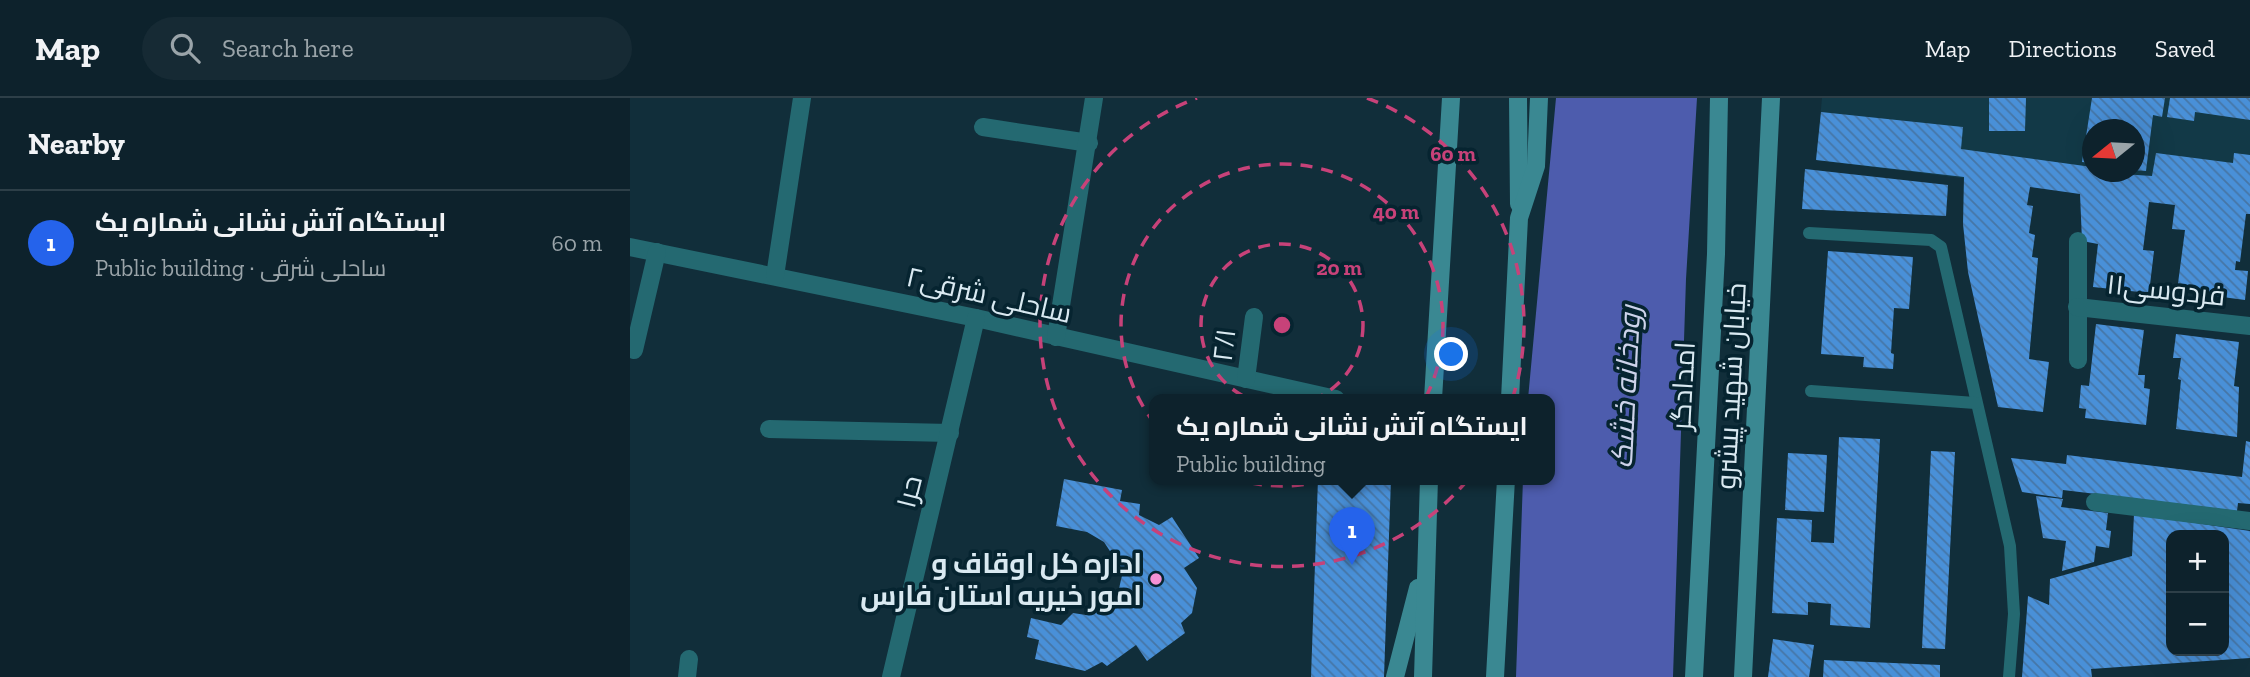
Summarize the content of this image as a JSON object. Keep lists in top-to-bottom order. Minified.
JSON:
{"streets":{"main road":["امدادگر","خیابان شهید پیشرو"],"street":["فردوسی۱۱","ساحلی شرقی۲","۲/‍‍۱","حر۱"]},"crossings":[["ساحلی شرقی۲","۲/‍‍۱"],["ساحلی شرقی۲","حر۱"]],"water":["رودخانه خشک"],"places":["اداره کل اوقاف و امور خیریه استان فارس"],"north":"left","page":{"header":"Map","search":"Search here","nav":["Map","Directions","Saved"],"heading":"Nearby","list":[{"mark":"1","name":"ایستگاه آتش نشانی شماره یک","note":"Public building · ساحلی شرقی","value":"60 m"}],"popup":["ایستگاه آتش نشانی شماره یک","Public building"],"pins":"1","map_buttons":["+","−"]},"rings":["60 m","40 m","20 m"]}
